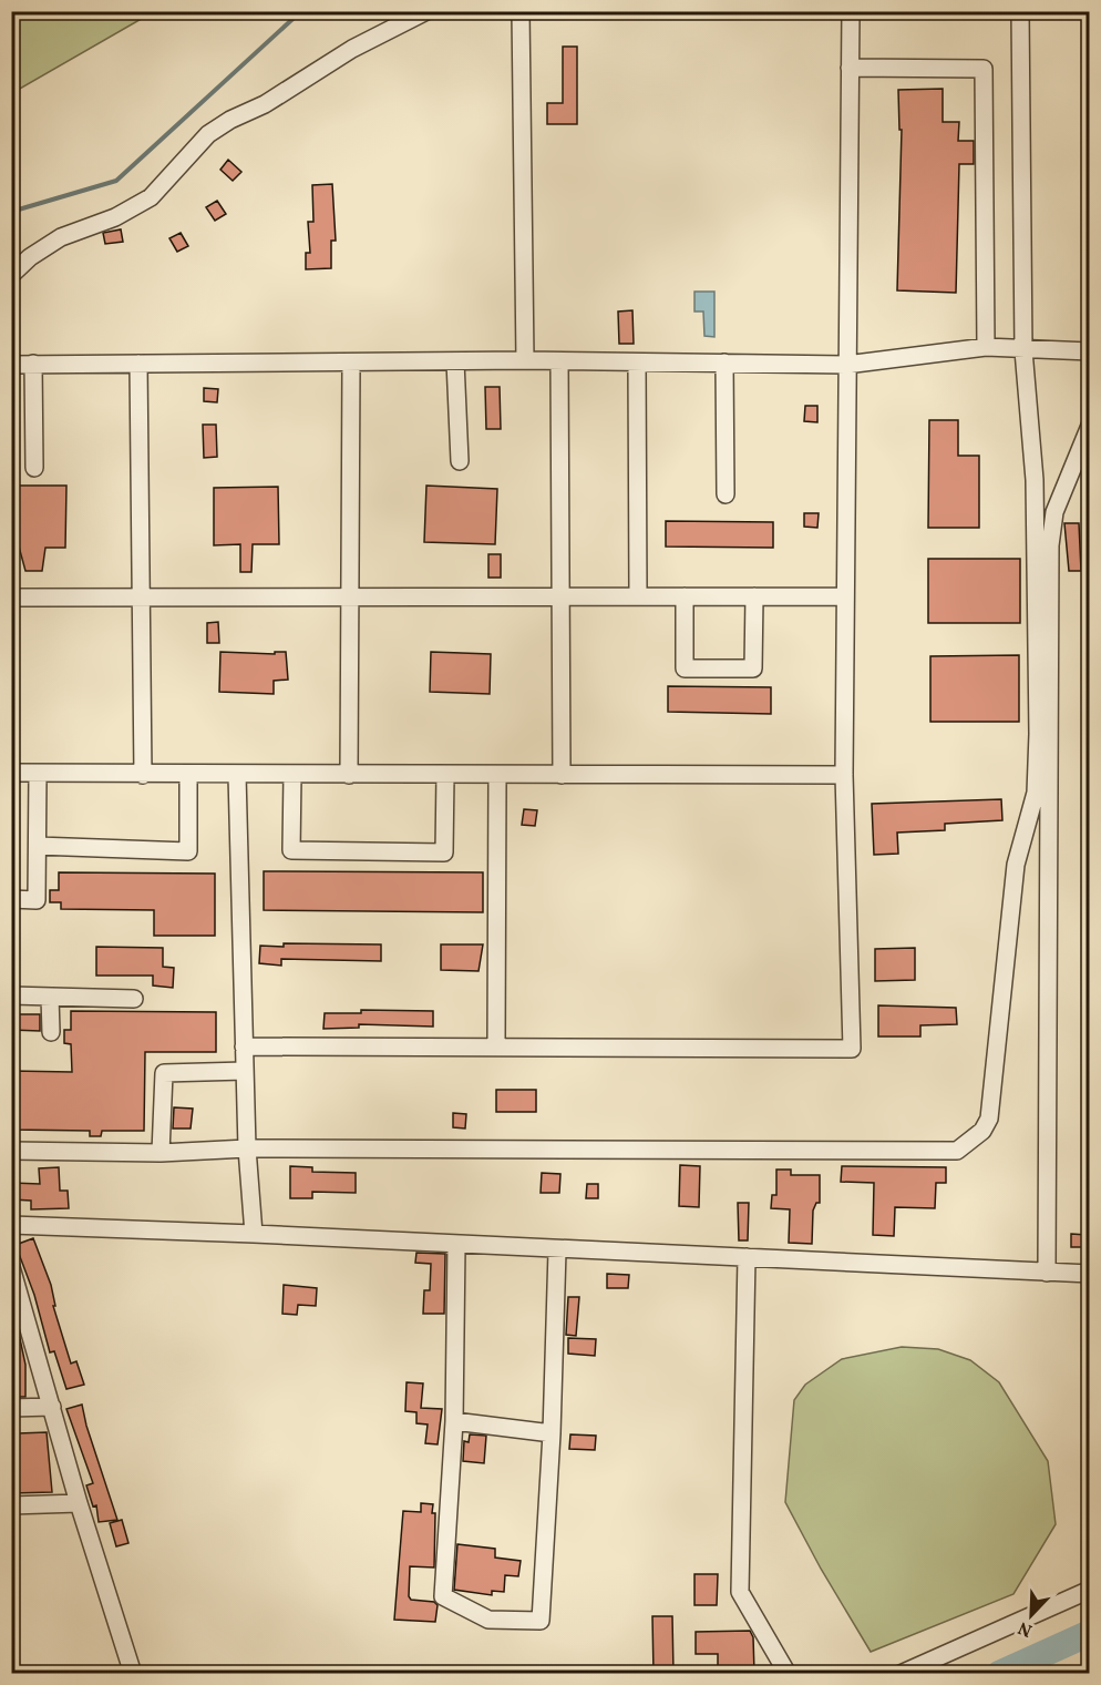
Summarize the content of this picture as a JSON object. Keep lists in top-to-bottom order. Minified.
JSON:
{"north":"bottom left"}
